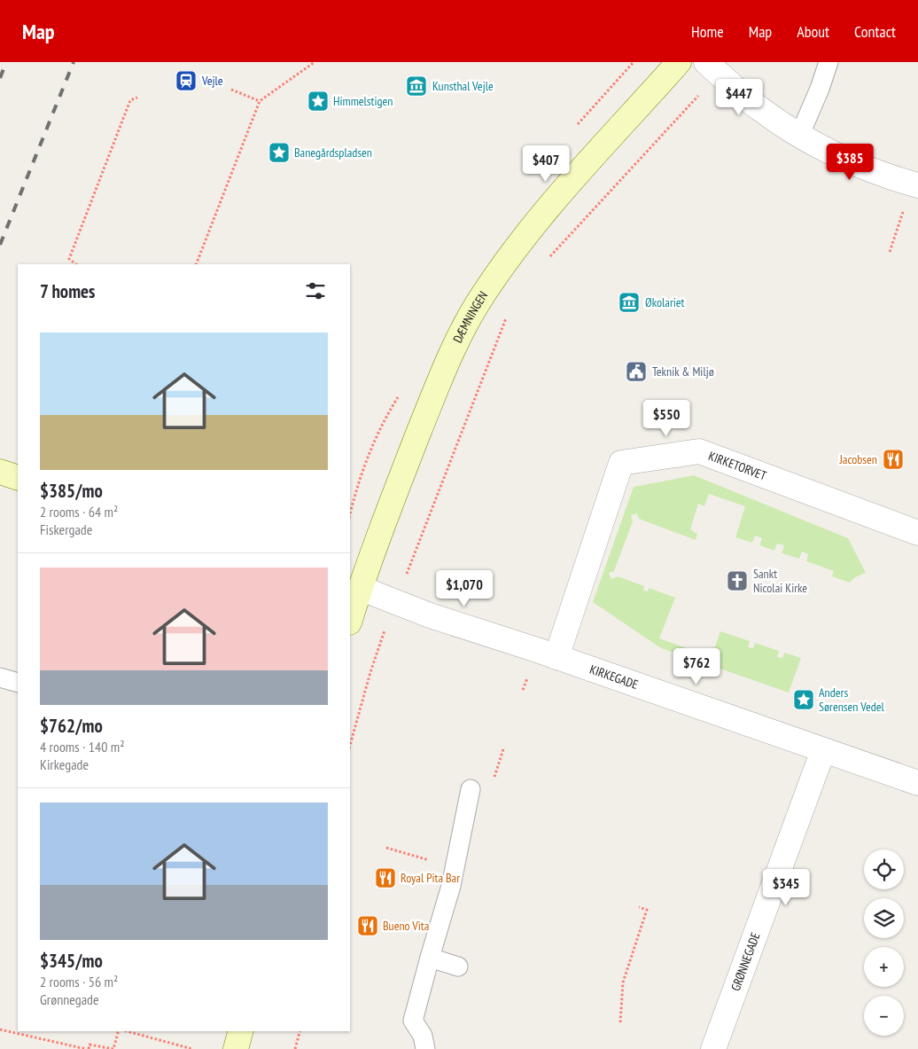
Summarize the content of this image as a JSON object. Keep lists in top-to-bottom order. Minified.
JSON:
{"streets":{"street":["DÆMNINGEN","KIRKETORVET","KIRKEGADE","GRØNNEGADE"]},"crossings":[["DÆMNINGEN","KIRKEGADE"],["KIRKETORVET","KIRKEGADE"],["KIRKEGADE","GRØNNEGADE"]],"places":{"station":["Vejle"],"museum":["Kunsthal Vejle","Økolariet"],"place":["Himmelstigen","Banegårdspladsen","Anders Sørensen Vedel"],"public building":["Teknik & Miljø"],"restaurant":["Jacobsen","Royal Pita Bar","Bueno Vita"],"church":["Sankt Nicolai Kirke"]},"page":{"header":"Map","nav":["Home","Map","About","Contact"],"price":["$447","$385","$407","$550","$1,070","$762","$345"],"heading":"7 homes","list":[{"name":"$385/mo","note":"2 rooms · 64 m² · Fiskergade"},{"name":"$762/mo","note":"4 rooms · 140 m² · Kirkegade"},{"name":"$345/mo","note":"2 rooms · 56 m² · Grønnegade"}],"map_buttons":["+","−"]}}
